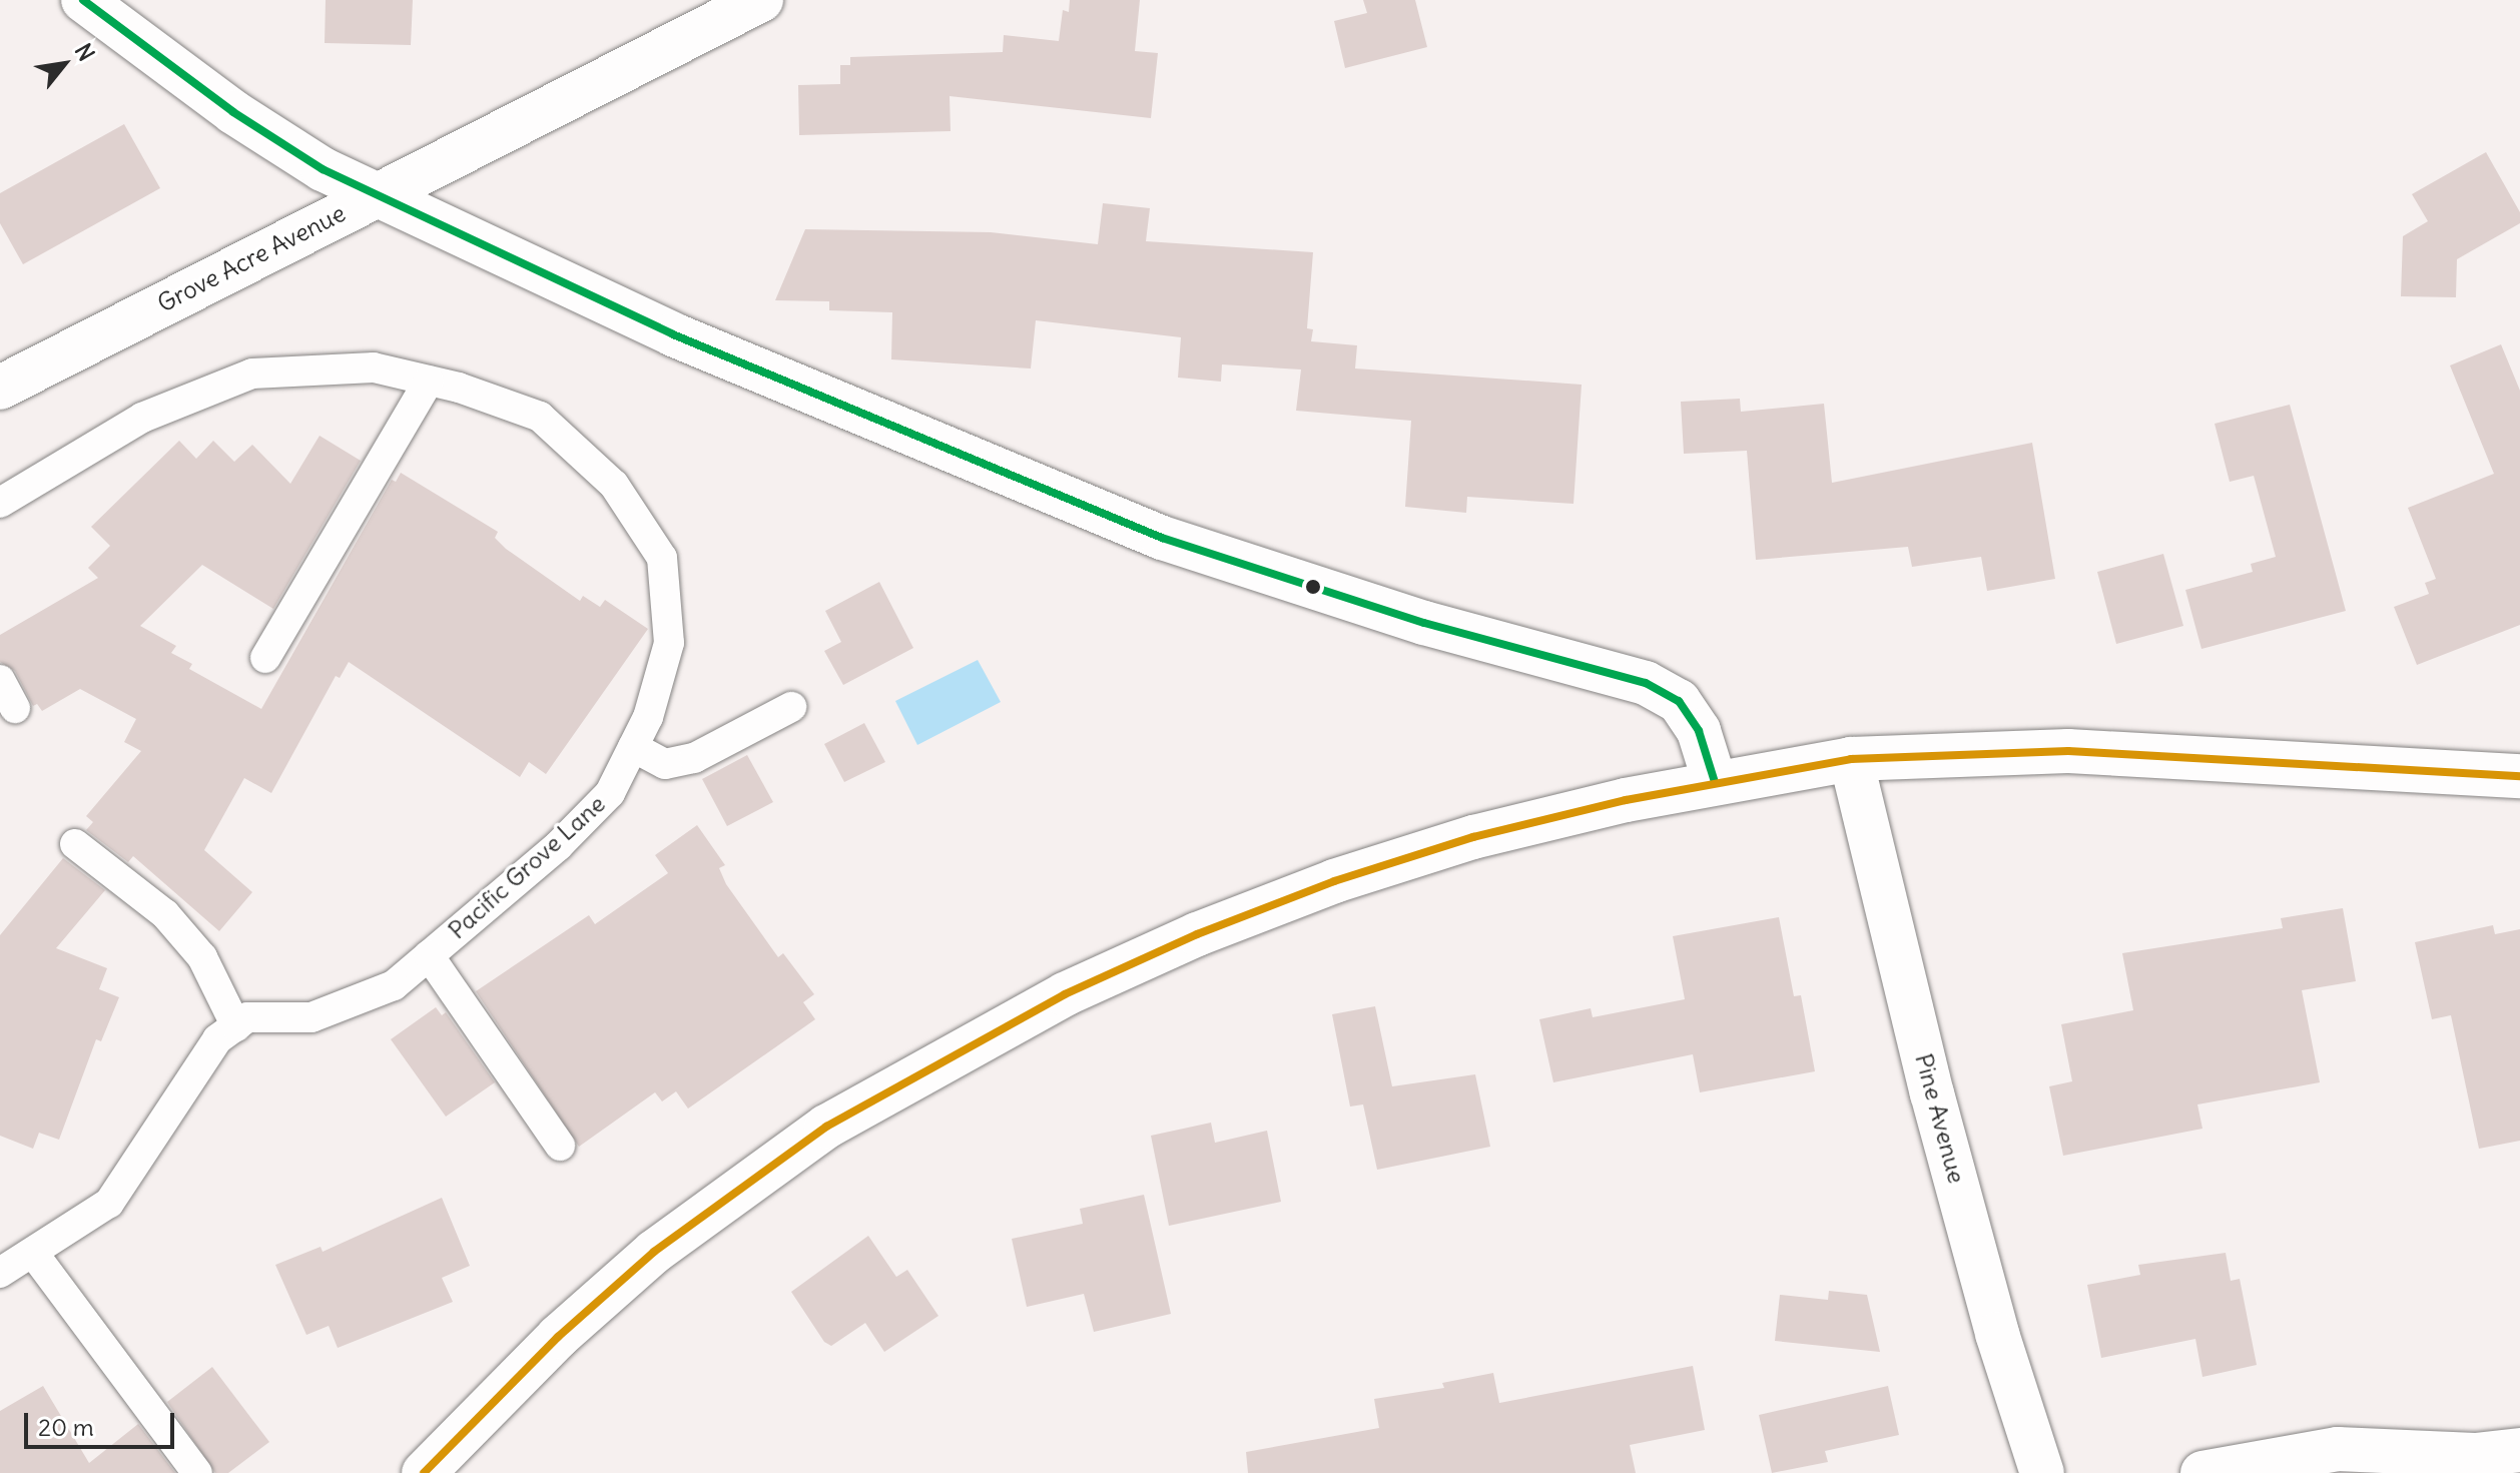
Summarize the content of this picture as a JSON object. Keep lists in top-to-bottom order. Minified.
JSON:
{"streets":{"main road":["Grove Acre Avenue","Pine Avenue"],"lane":["Pacific Grove Lane"]},"scale_bar":"20 m","north":"top right"}
